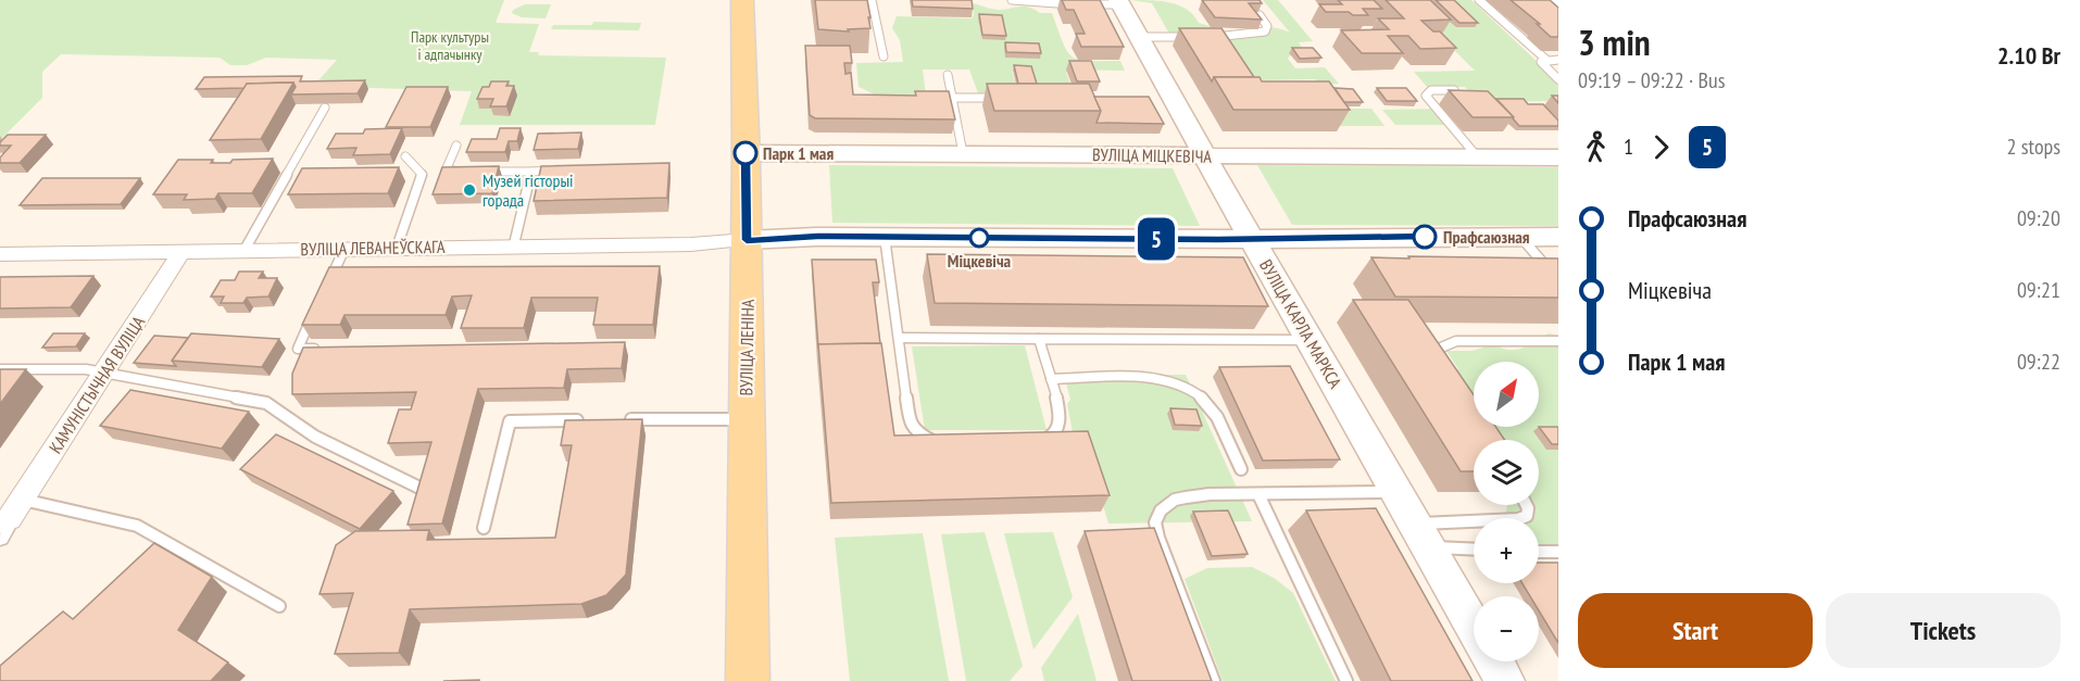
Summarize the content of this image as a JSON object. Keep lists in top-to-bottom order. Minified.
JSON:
{"streets":{"main road":["ВУЛІЦА МІЦКЕВІЧА","ВУЛІЦА КАРЛА МАРКСА","ВУЛІЦА ЛЕНІНА"],"street":["ВУЛІЦА ЛЕВАНЕЎСКАГА","КАМУНІСТЫЧНАЯ ВУЛІЦА"]},"crossings":[["ВУЛІЦА МІЦКЕВІЧА","ВУЛІЦА КАРЛА МАРКСА"],["ВУЛІЦА МІЦКЕВІЧА","ВУЛІЦА ЛЕНІНА"],["ВУЛІЦА ЛЕВАНЕЎСКАГА","ВУЛІЦА ЛЕНІНА"],["ВУЛІЦА ЛЕВАНЕЎСКАГА","КАМУНІСТЫЧНАЯ ВУЛІЦА"]],"parks":["Парк культуры і адпачынку"],"places":["Парк 1 мая","Музей гісторыі горада","Прафсаюзная","Міцкевіча"],"lines":["bus line 5"],"north":"top right","page":{"on_map":"5","heading":["3 min","09:19 – 09:22 · Bus","2.10 Br"],"legs":["1","5","2 stops"],"list":[{"name":"Прафсаюзная","value":"09:20"},{"name":"Міцкевіча","value":"09:21"},{"name":"Парк 1 мая","value":"09:22"}],"map_buttons":["+","−"],"buttons":["Start","Tickets"]}}
